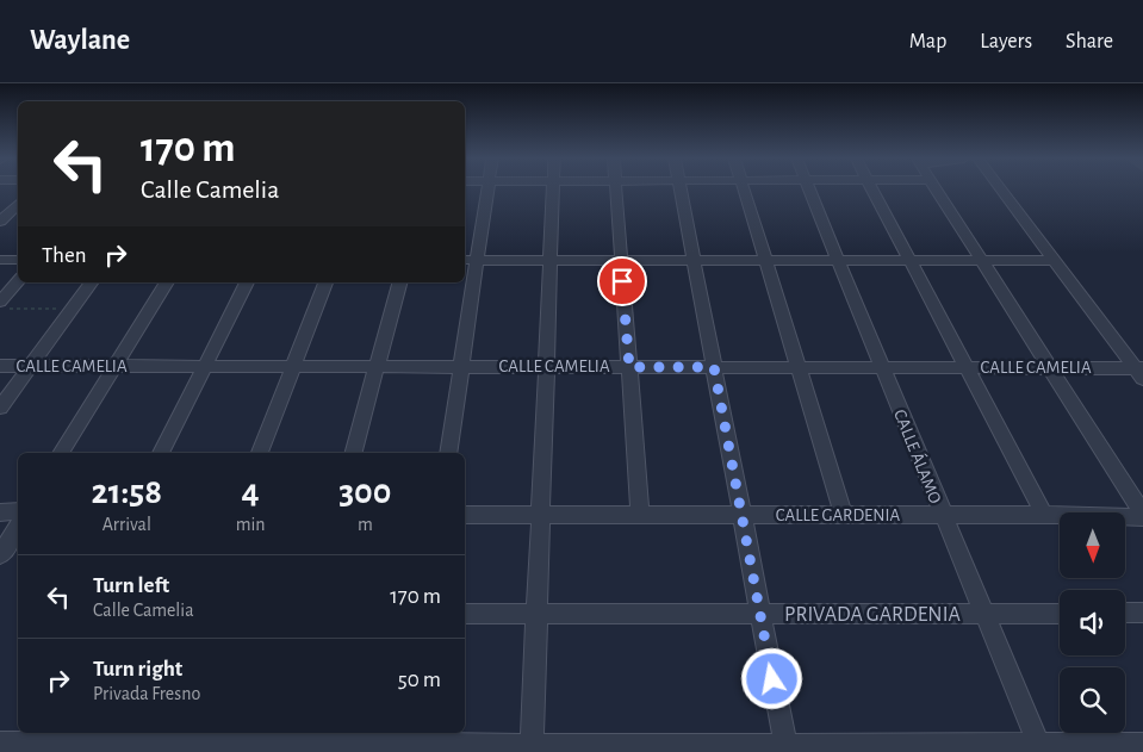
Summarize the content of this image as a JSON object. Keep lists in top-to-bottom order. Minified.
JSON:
{"streets":{"street":["CALLE CAMELIA","CALLE ÁLAMO","CALLE GARDENIA","PRIVADA GARDENIA"]},"crossings":[["CALLE CAMELIA","CALLE ÁLAMO"],["CALLE ÁLAMO","CALLE GARDENIA"],["CALLE ÁLAMO","PRIVADA GARDENIA"]],"north":"bottom","page":{"header":"Waylane","nav":["Map","Layers","Share"],"turn":["170 m","Calle Camelia"],"then":"Then","eta":["21:58","Arrival","4","min","300","m"],"list":[{"name":"Turn left","note":"Calle Camelia","value":"170 m"},{"name":"Turn right","note":"Privada Fresno","value":"50 m"}]}}
